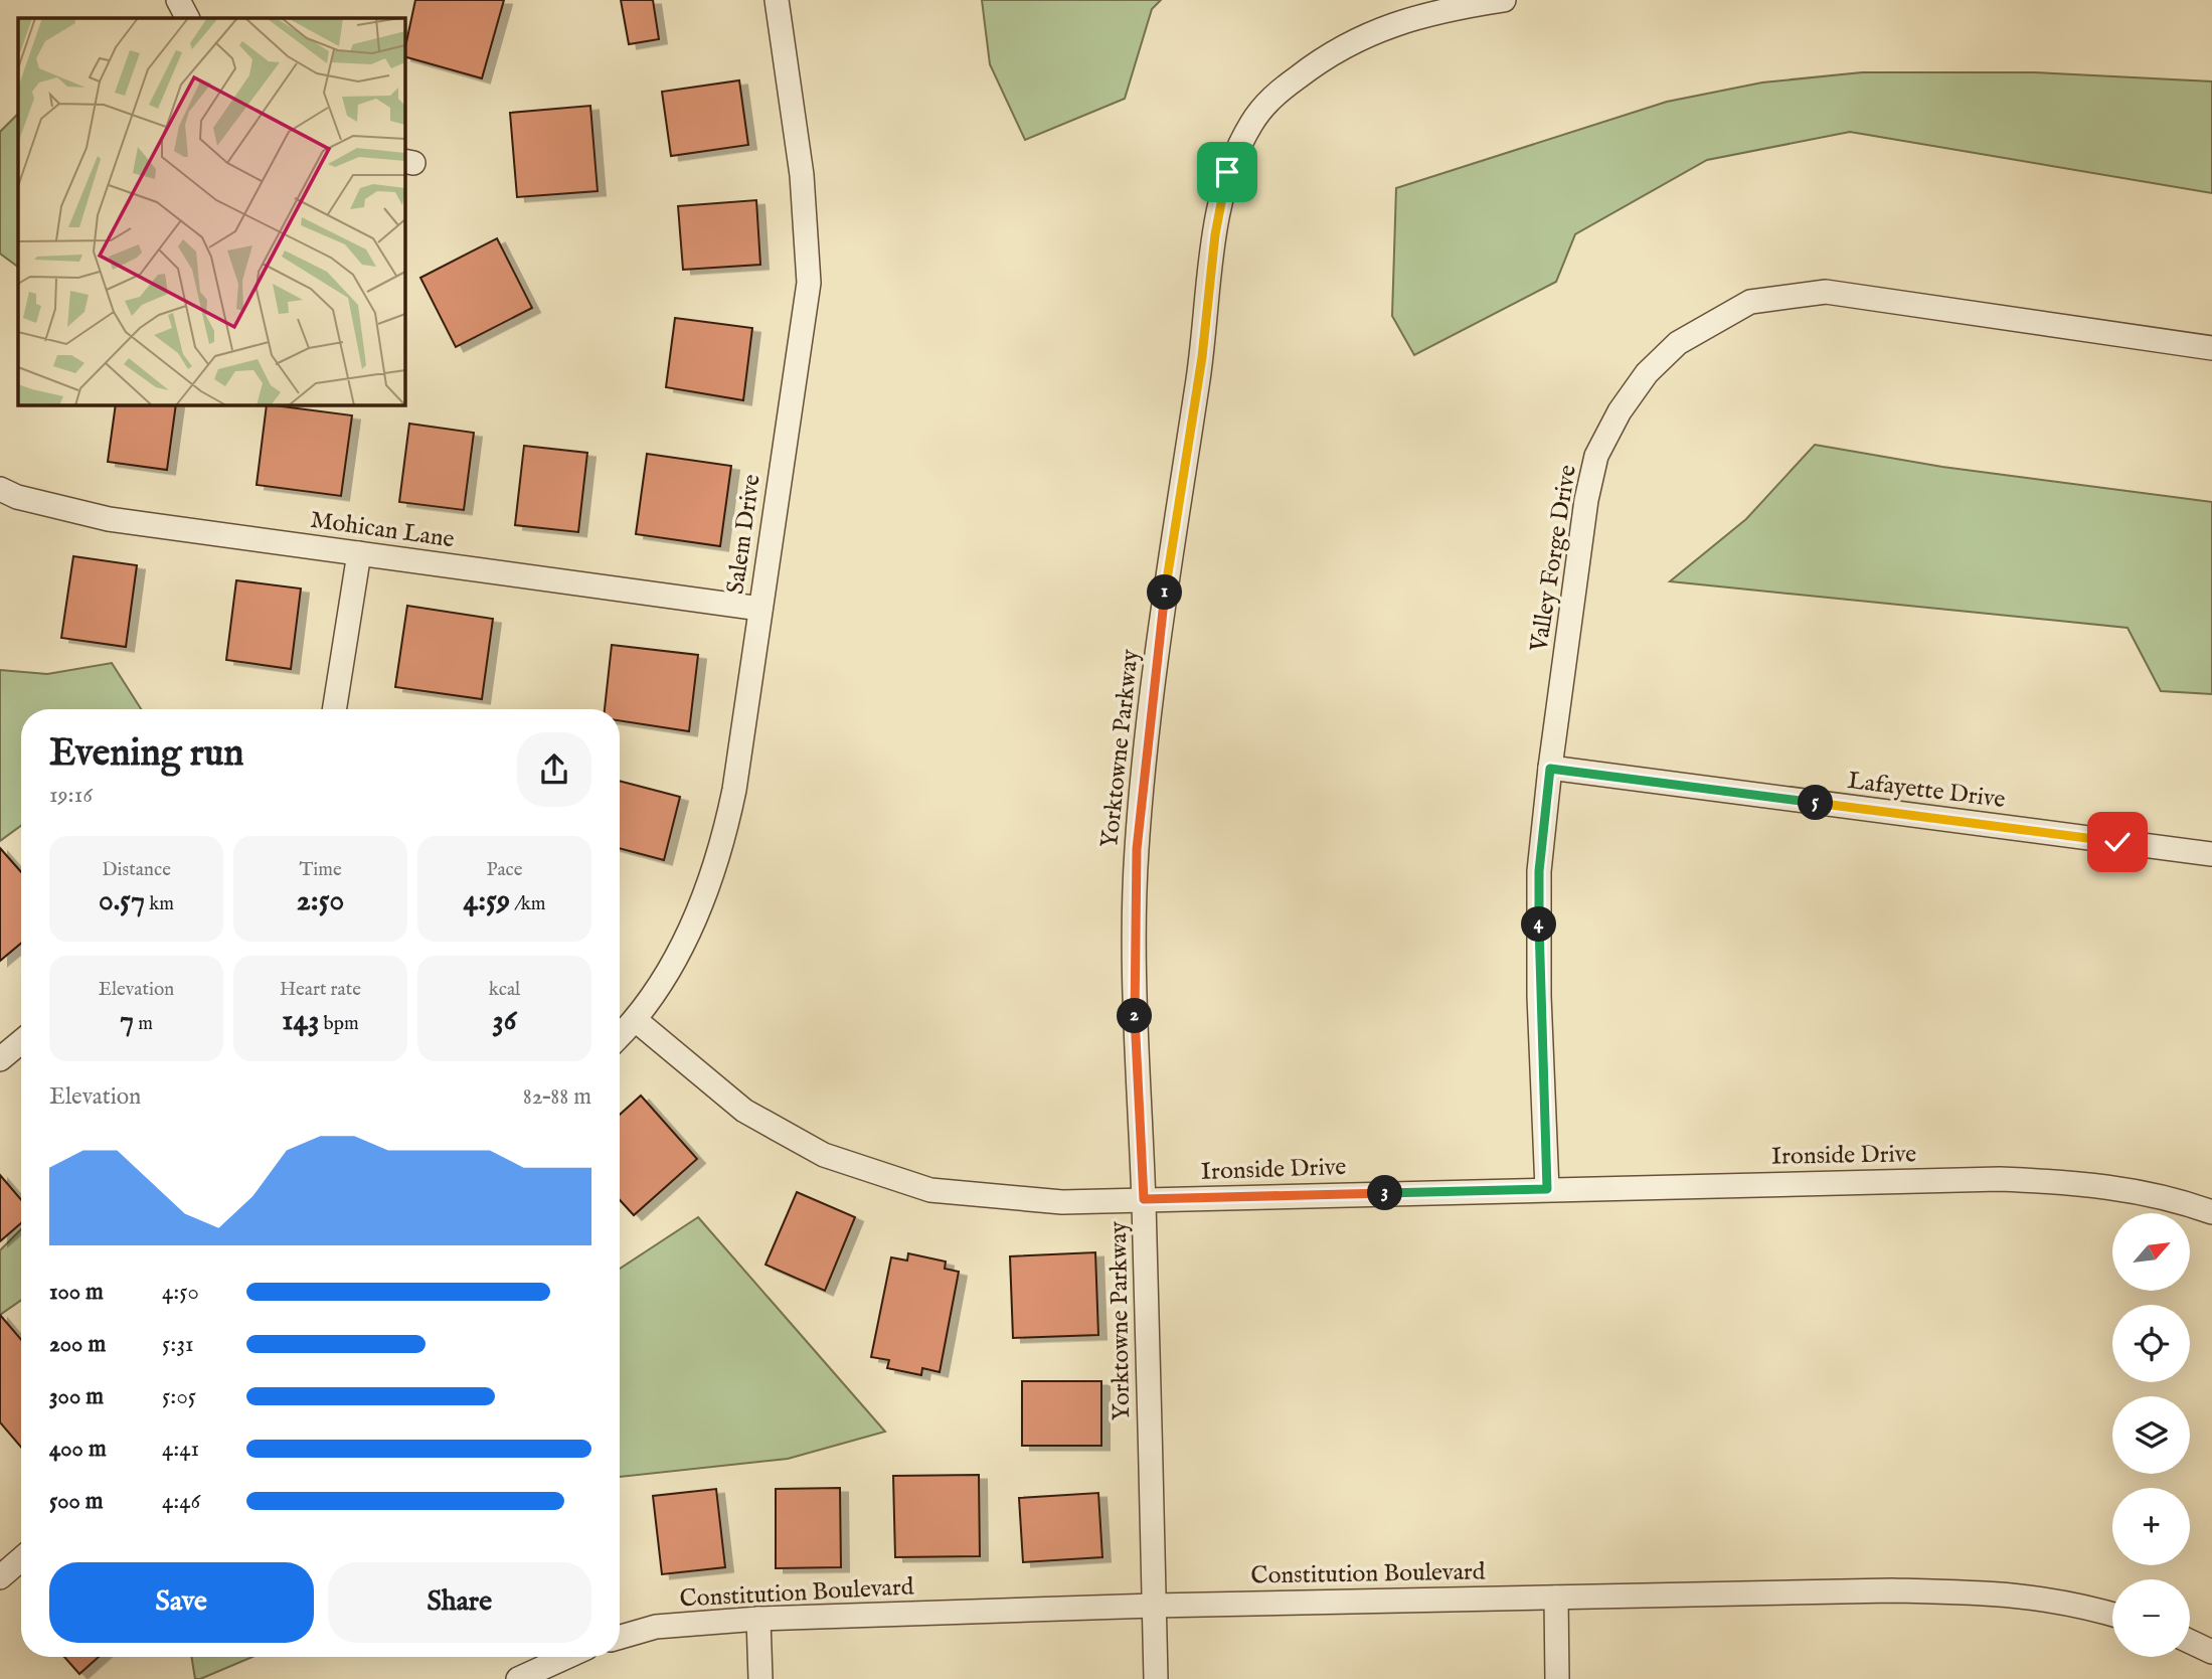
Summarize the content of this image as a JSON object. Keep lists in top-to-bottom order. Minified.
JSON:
{"streets":{"street":["Mohican Lane","Salem Drive","Valley Forge Drive","Yorktowne Parkway","Lafayette Drive","Ironside Drive","Constitution Boulevard"]},"crossings":[["Mohican Lane","Salem Drive"],["Salem Drive","Ironside Drive"],["Valley Forge Drive","Lafayette Drive"],["Valley Forge Drive","Ironside Drive"],["Yorktowne Parkway","Ironside Drive"],["Yorktowne Parkway","Constitution Boulevard"]],"north":"top right","page":{"pins":["1","5","4","2","3"],"heading":["Evening run","19:16"],"stats":[["Distance","0.57 km"],["Time","2:50"],["Pace","4:59 /km"],["Elevation","7 m"],["Heart rate","143 bpm"],["kcal","36"]],"chart":["Elevation","82–88 m"],"map_buttons":["+","−"],"list":[{"name":"100 m","note":"4:50"},{"name":"200 m","note":"5:31"},{"name":"300 m","note":"5:05"},{"name":"400 m","note":"4:41"},{"name":"500 m","note":"4:46"}],"buttons":["Save","Share"]}}
